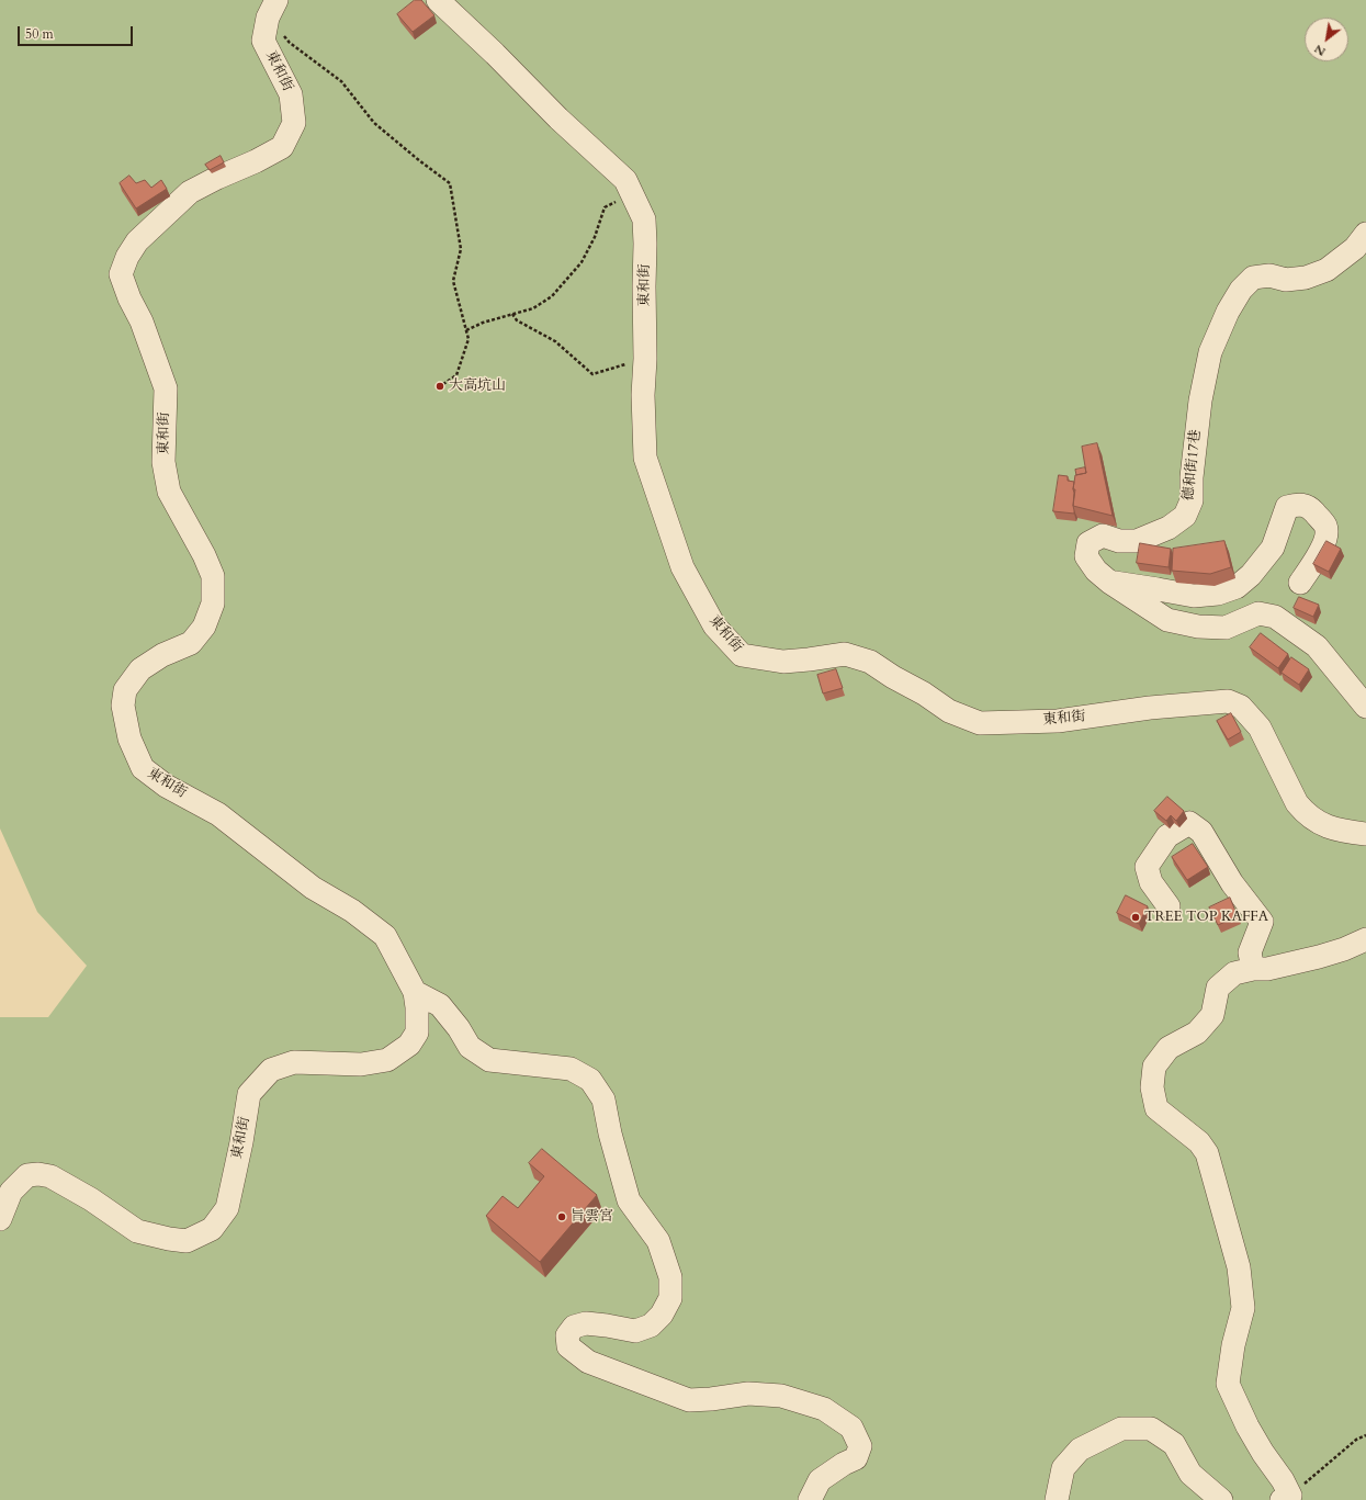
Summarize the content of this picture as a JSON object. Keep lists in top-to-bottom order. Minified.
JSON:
{"streets":{"street":["東和街","德和街17巷"]},"places":["大高坑山","TREE TOP KAFFA","旨雲宮"],"scale_bar":"50 m","north":"bottom left"}
